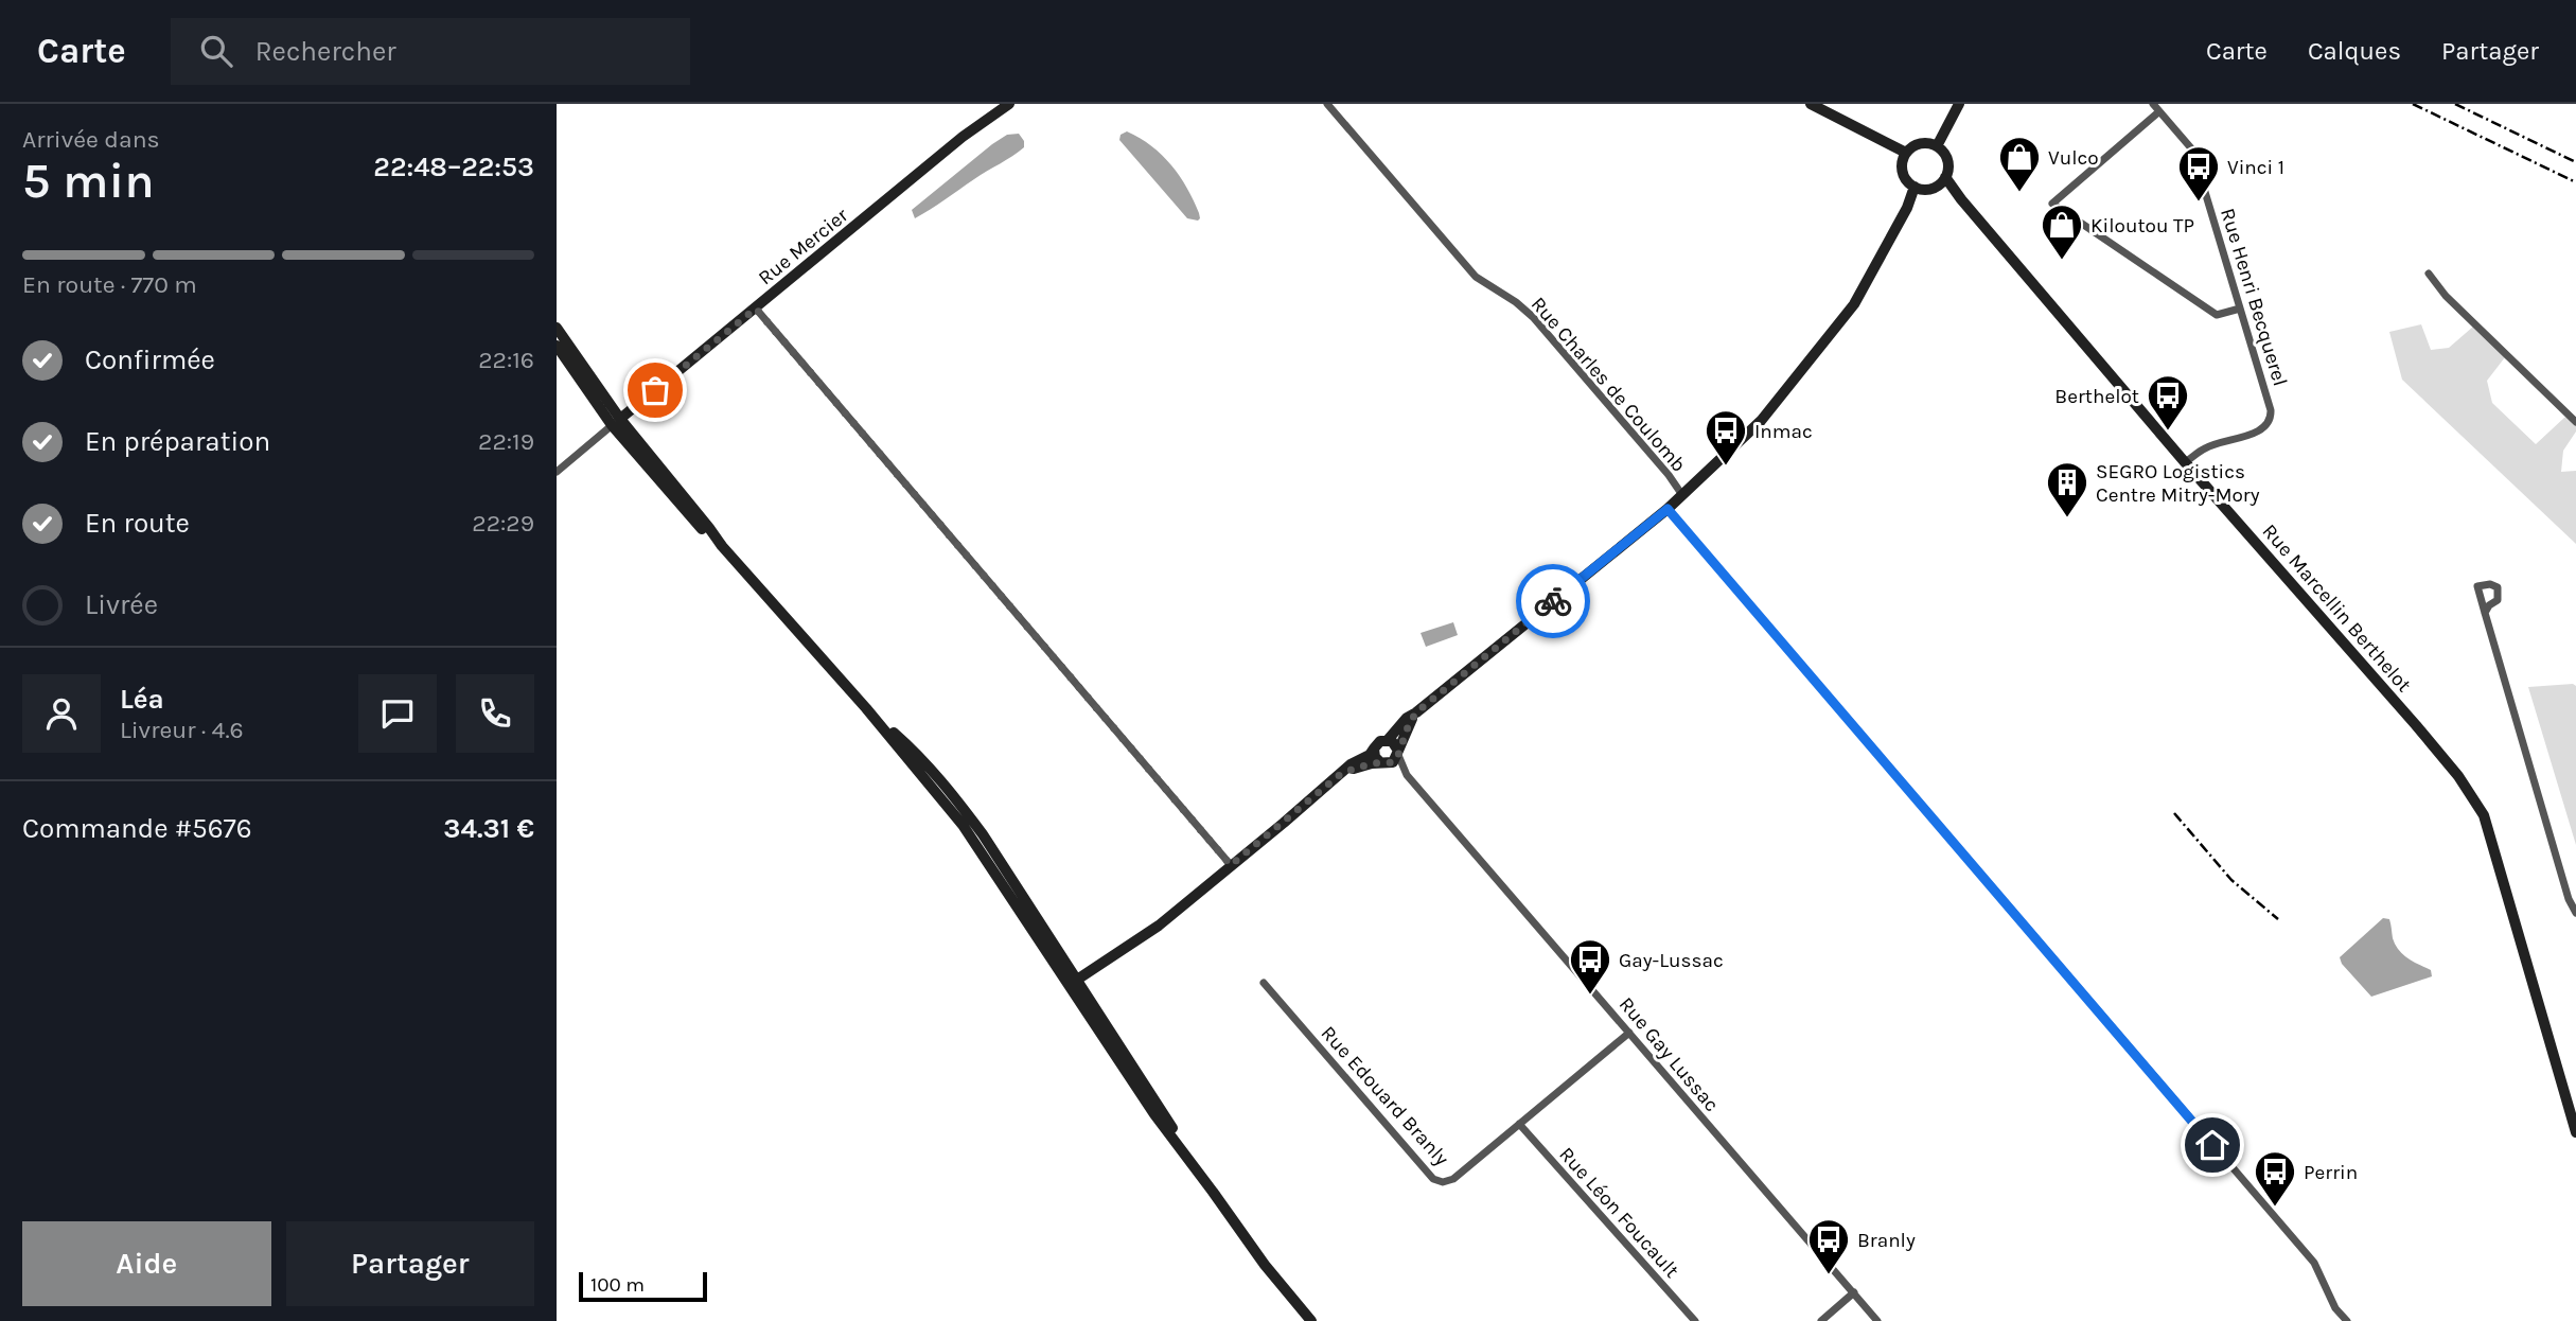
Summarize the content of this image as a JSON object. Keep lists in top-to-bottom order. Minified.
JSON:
{"streets":{"street":["Rue Mercier","Rue Henri Becquerel","Rue Charles de Coulomb","Rue Marcellin Berthelot","Rue Gay Lussac","Rue Edouard Branly","Rue Léon Foucault"]},"crossings":[["Rue Henri Becquerel","Rue Marcellin Berthelot"],["Rue Gay Lussac","Rue Edouard Branly"],["Rue Edouard Branly","Rue Léon Foucault"]],"places":{"shop":["Vulco","Kiloutou TP"],"bus stop":["Vinci 1","Berthelot","Inmac","Gay-Lussac","Perrin","Branly"],"building":["SEGRO Logistics Centre Mitry-Mory"]},"scale_bar":"100 m","page":{"header":"Carte","search":"Rechercher","nav":["Carte","Calques","Partager"],"heading":["5 min","Arrivée dans","22:48–22:53"],"panel":["Léa","Livreur · 4.6","Commande #5676","34.31 €"],"bar":"En route · 770 m","list":[["Confirmée","22:16"],["En préparation","22:19"],["En route","22:29"],"Livrée"],"buttons":["Aide","Partager"],"scale":"100 m"}}
